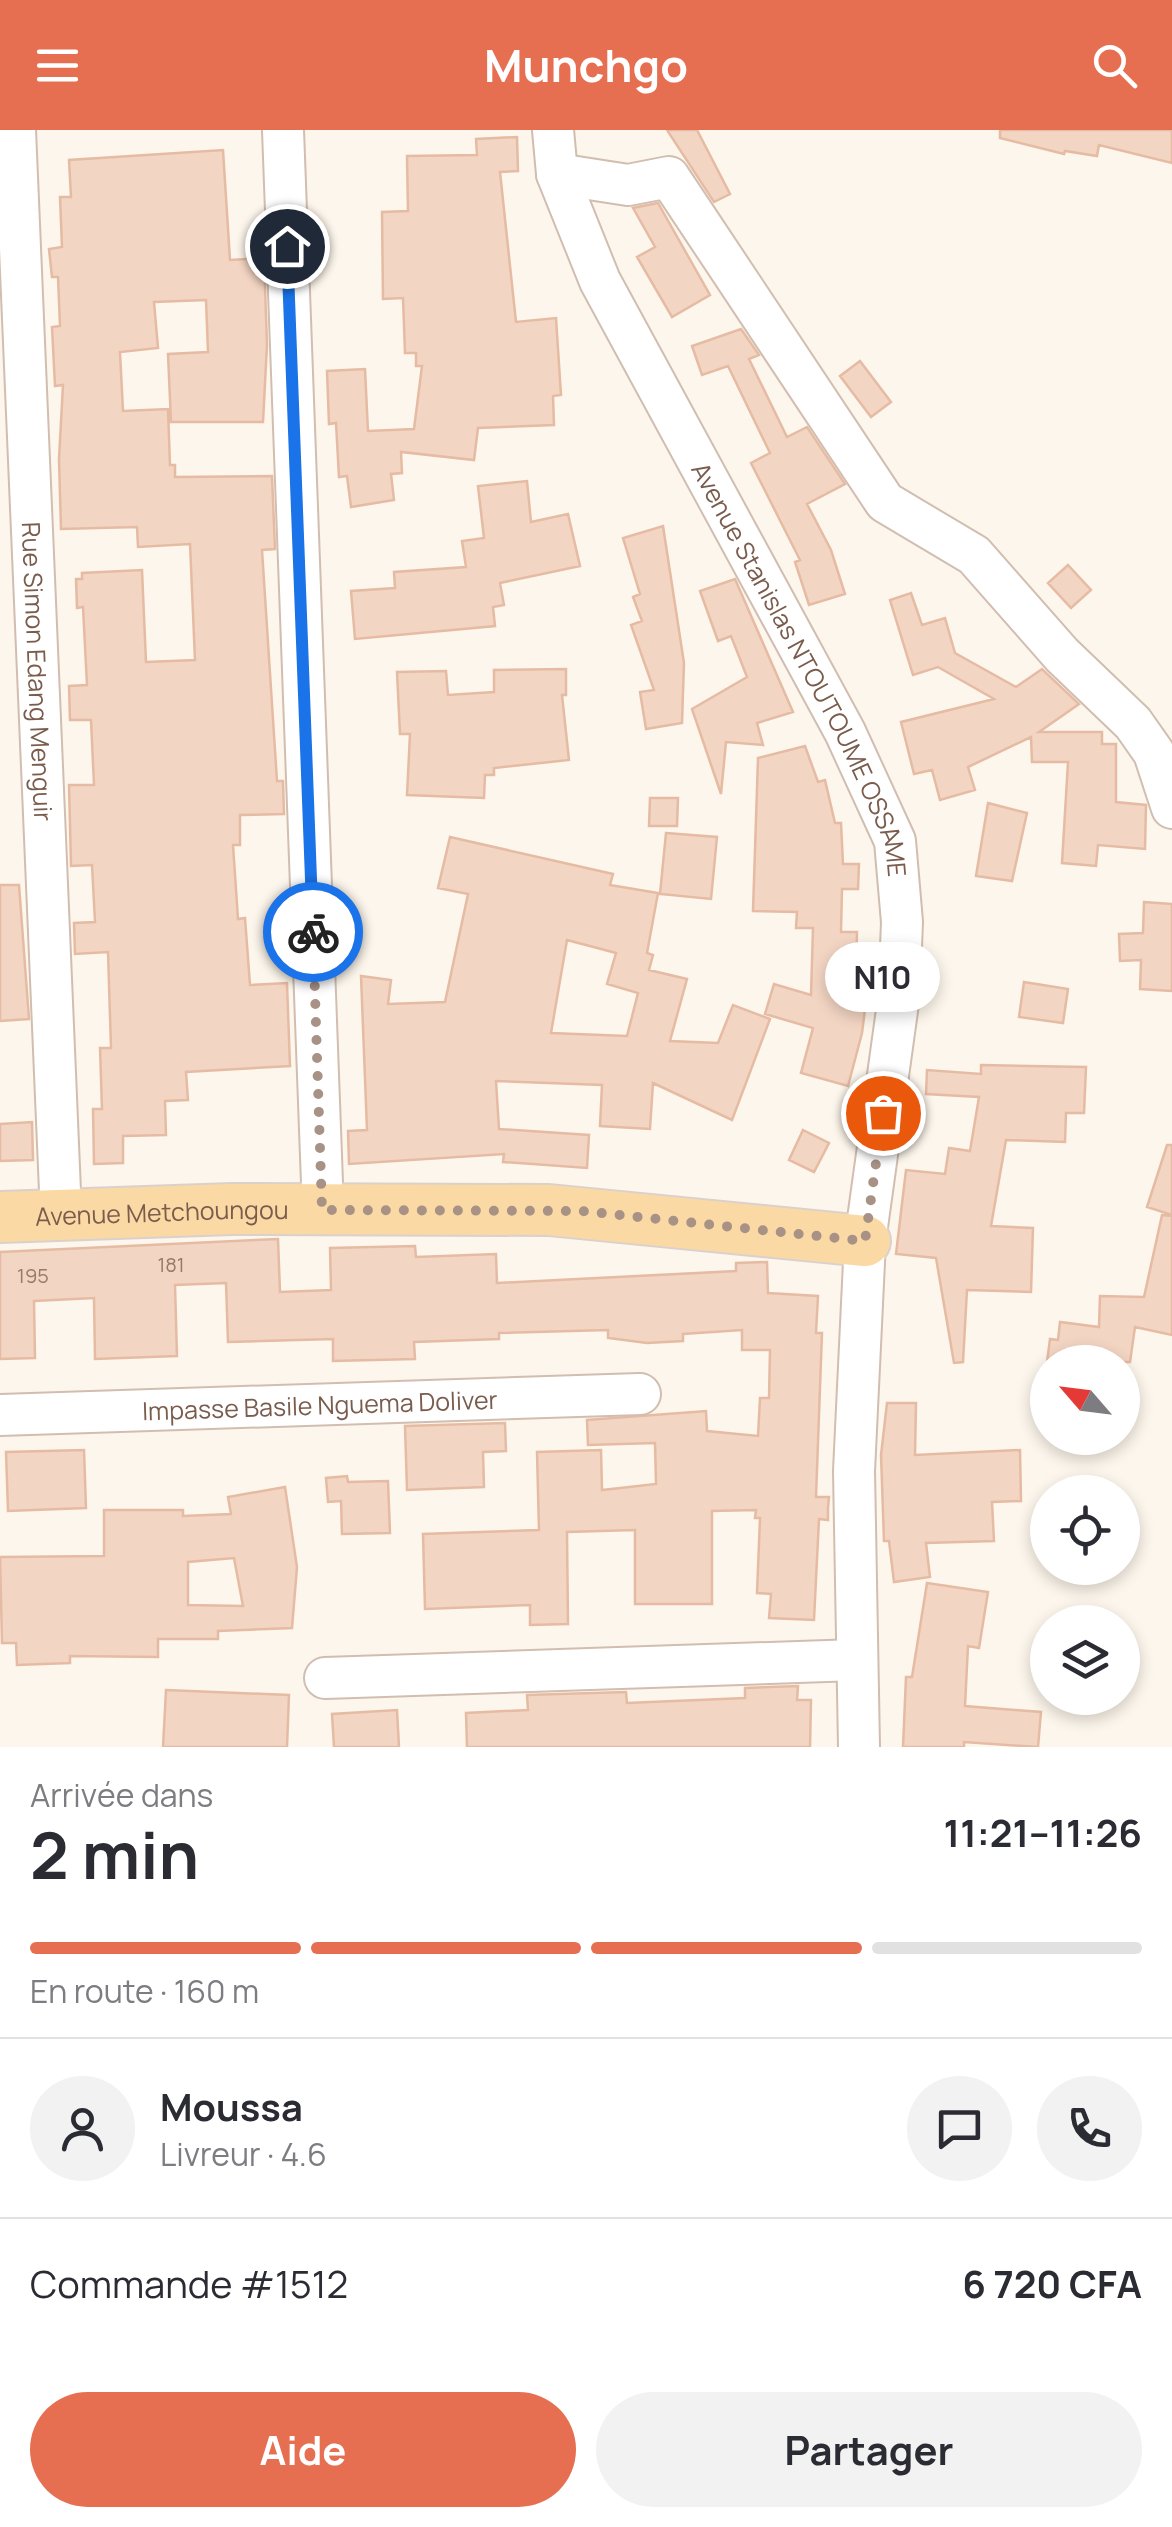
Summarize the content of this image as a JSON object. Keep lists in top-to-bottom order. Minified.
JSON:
{"streets":{"main road":["Avenue Metchoungou"],"street":["Avenue Stanislas NTOUTOUME OSSAME","Rue Simon Edang Menguir","Impasse Basile Nguema Doliver"]},"crossings":[["Avenue Stanislas NTOUTOUME OSSAME","Avenue Metchoungou"],["Rue Simon Edang Menguir","Avenue Metchoungou"]],"places":["N10"],"house_numbers":["181","195"],"north":"top left","page":{"header":"Munchgo","bubble":"N10","heading":["2 min","Arrivée dans","11:21–11:26"],"panel":["Moussa","Livreur · 4.6","Commande #1512","6 720 CFA"],"bar":"En route · 160 m","buttons":["Aide","Partager"]}}
